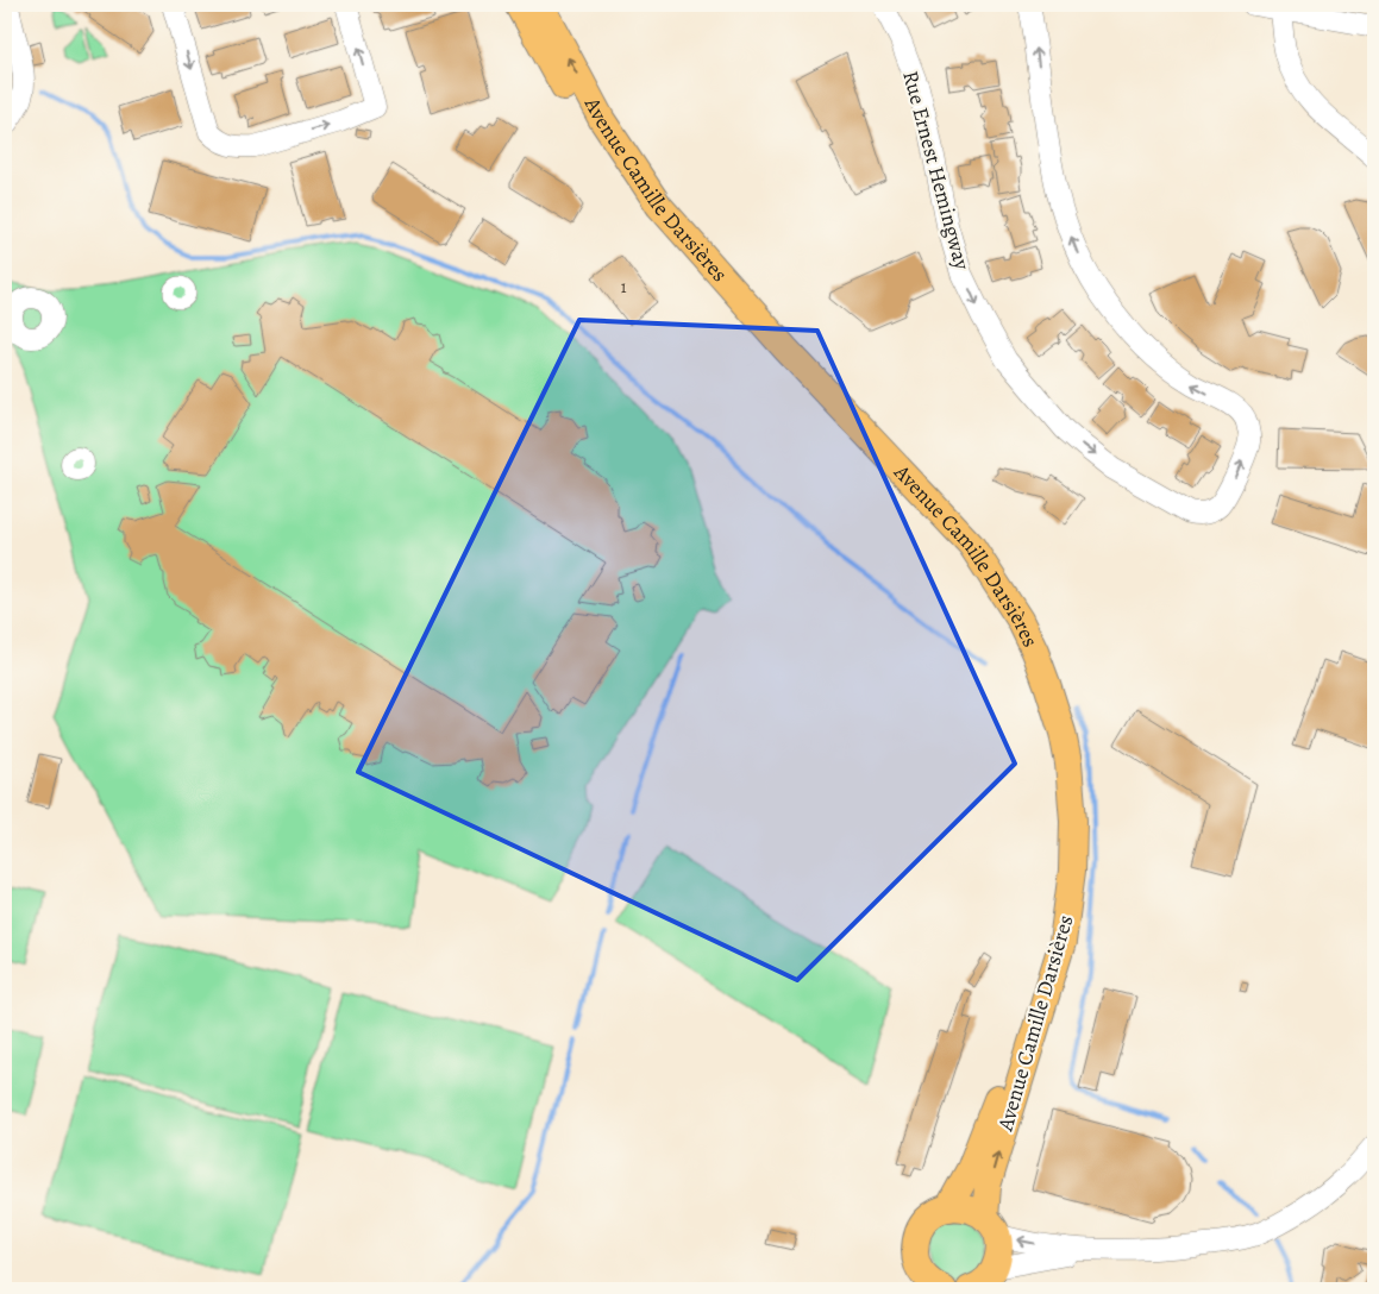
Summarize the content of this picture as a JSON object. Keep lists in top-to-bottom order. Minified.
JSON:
{"streets":{"main road":["Avenue Camille Darsières"],"street":["Rue Ernest Hemingway"]},"house_numbers":["1"]}
